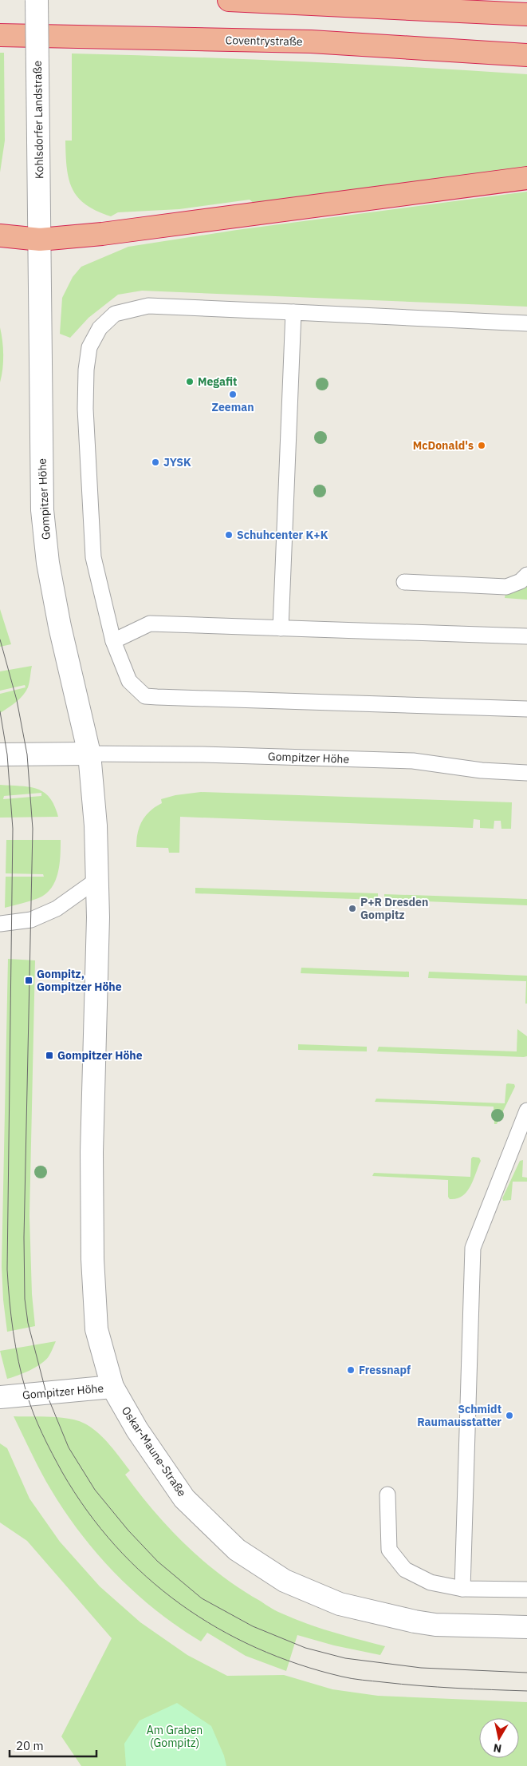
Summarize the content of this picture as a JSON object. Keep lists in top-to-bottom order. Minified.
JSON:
{"streets":{"highway":["Coventrystraße"],"street":["Kohlsdorfer Landstraße","Gompitzer Höhe","Oskar-Maune-Straße"]},"crossings":[["Kohlsdorfer Landstraße","Gompitzer Höhe"],["Gompitzer Höhe","Oskar-Maune-Straße"]],"parks":["Am Graben (Gompitz)"],"places":{"other":["Megafit","Zeeman","McDonald's","JYSK","Schuhcenter K+K","P+R Dresden Gompitz","Fressnapf","Schmidt Raumausstatter"],"transit":["Gompitz, Gompitzer Höhe","Gompitzer Höhe"]},"scale_bar":"20 m","north":"bottom"}
